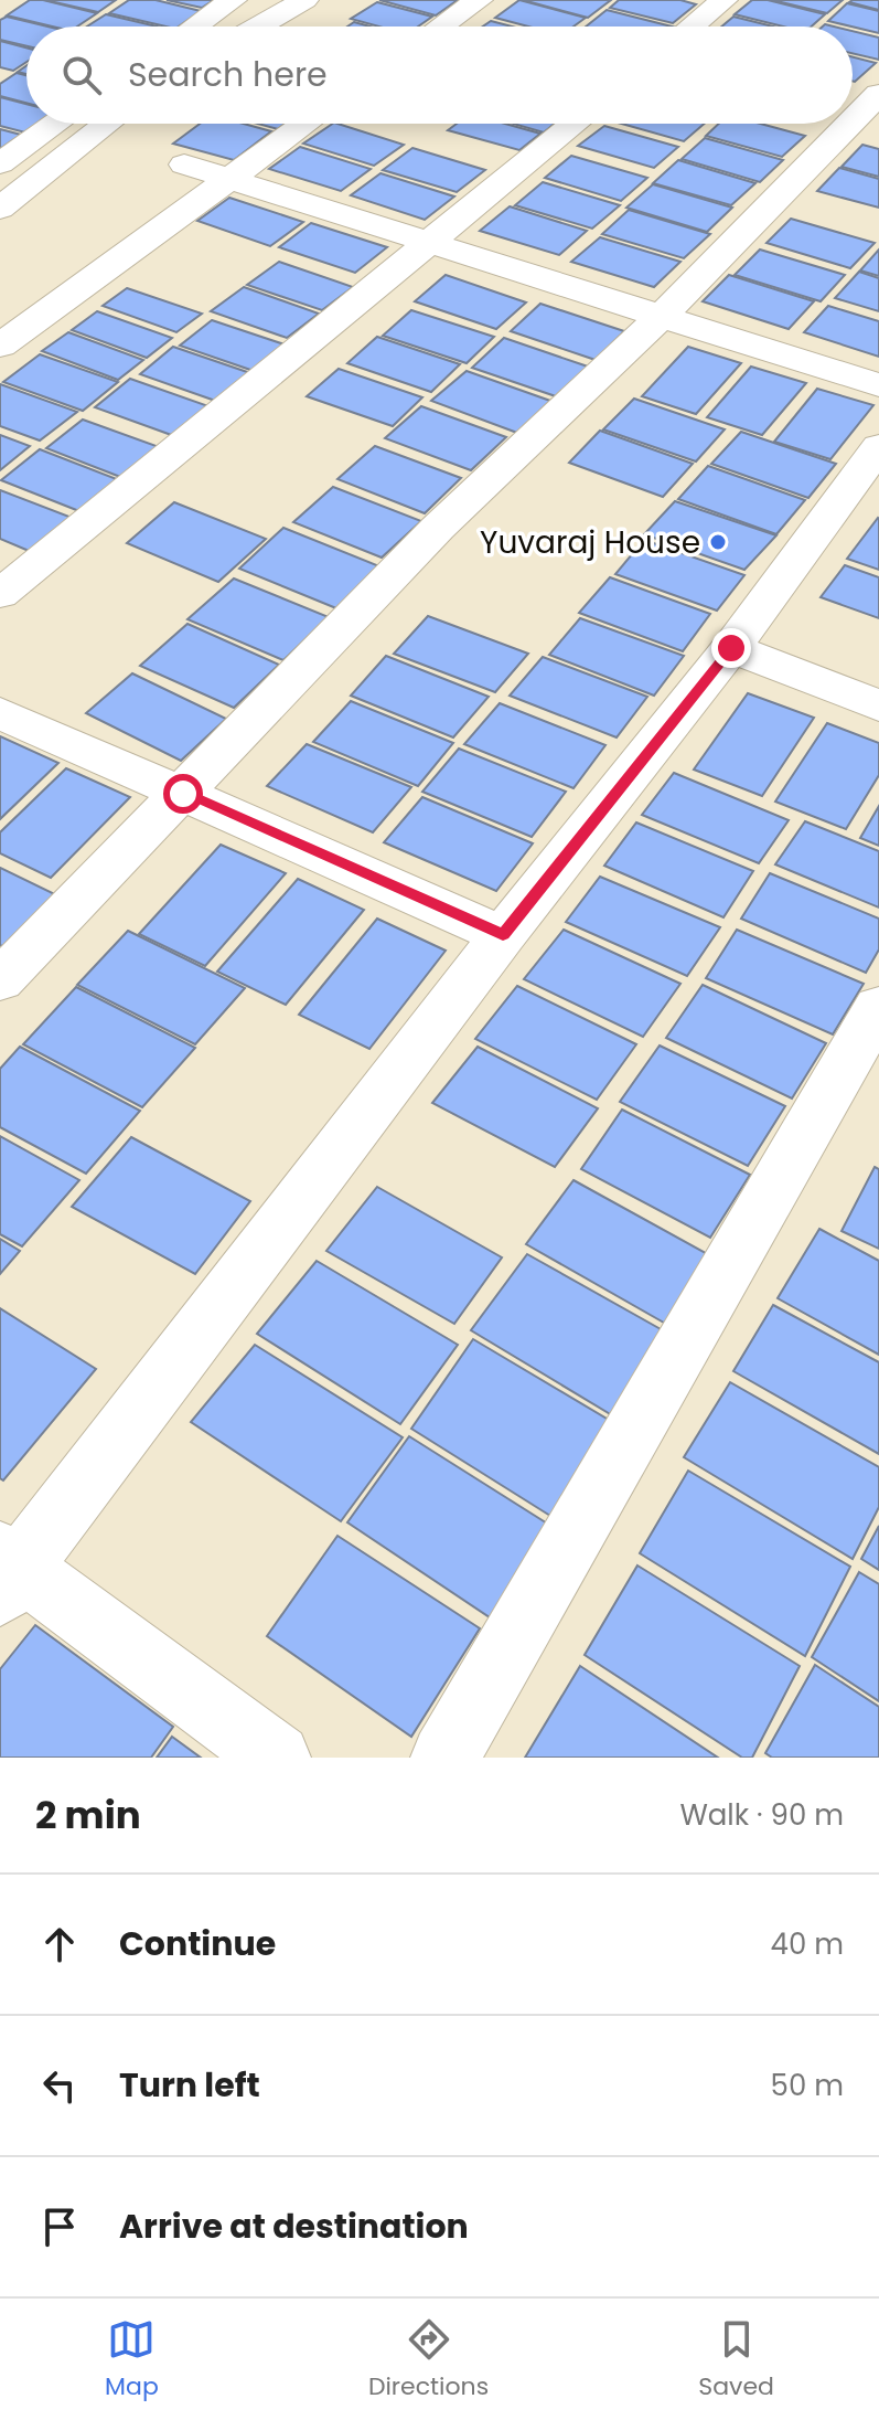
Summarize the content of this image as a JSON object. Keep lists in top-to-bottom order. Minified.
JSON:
{"places":["Yuvaraj House"],"page":{"search":"Search here","heading":["2 min","Walk · 90 m"],"list":[["Continue","40 m"],["Turn left","50 m"],"Arrive at destination"],"nav":["Map","Directions","Saved"]}}
